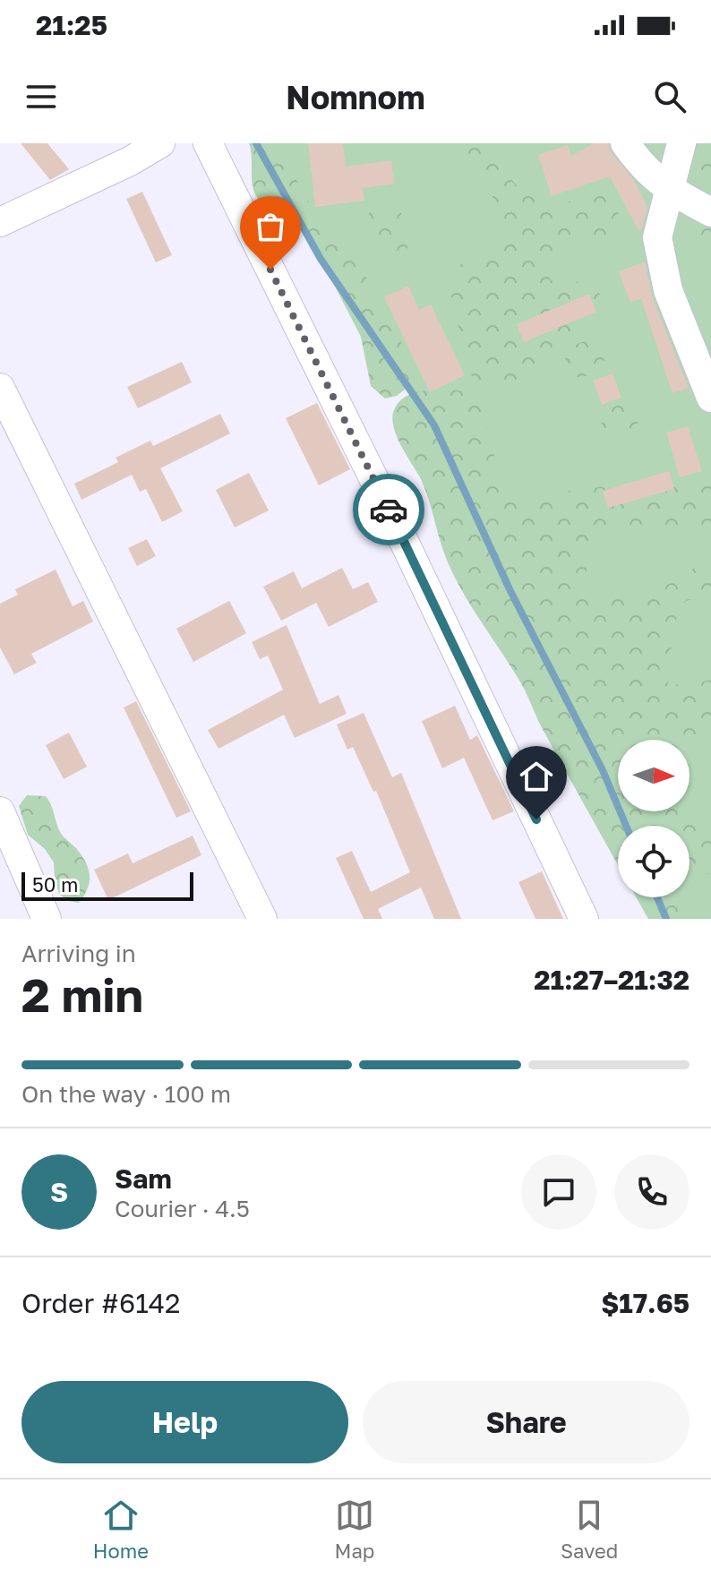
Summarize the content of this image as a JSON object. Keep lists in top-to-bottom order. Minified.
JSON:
{"scale_bar":"50 m","north":"right","page":{"status":"21:25","header":"Nomnom","scale":"50 m","heading":["2 min","Arriving in","21:27–21:32"],"panel":["Sam","Courier · 4.5","Order #6142","$17.65"],"bar":"On the way · 100 m","round":"S","buttons":["Help","Share"],"tabs":["Home","Map","Saved"]}}
